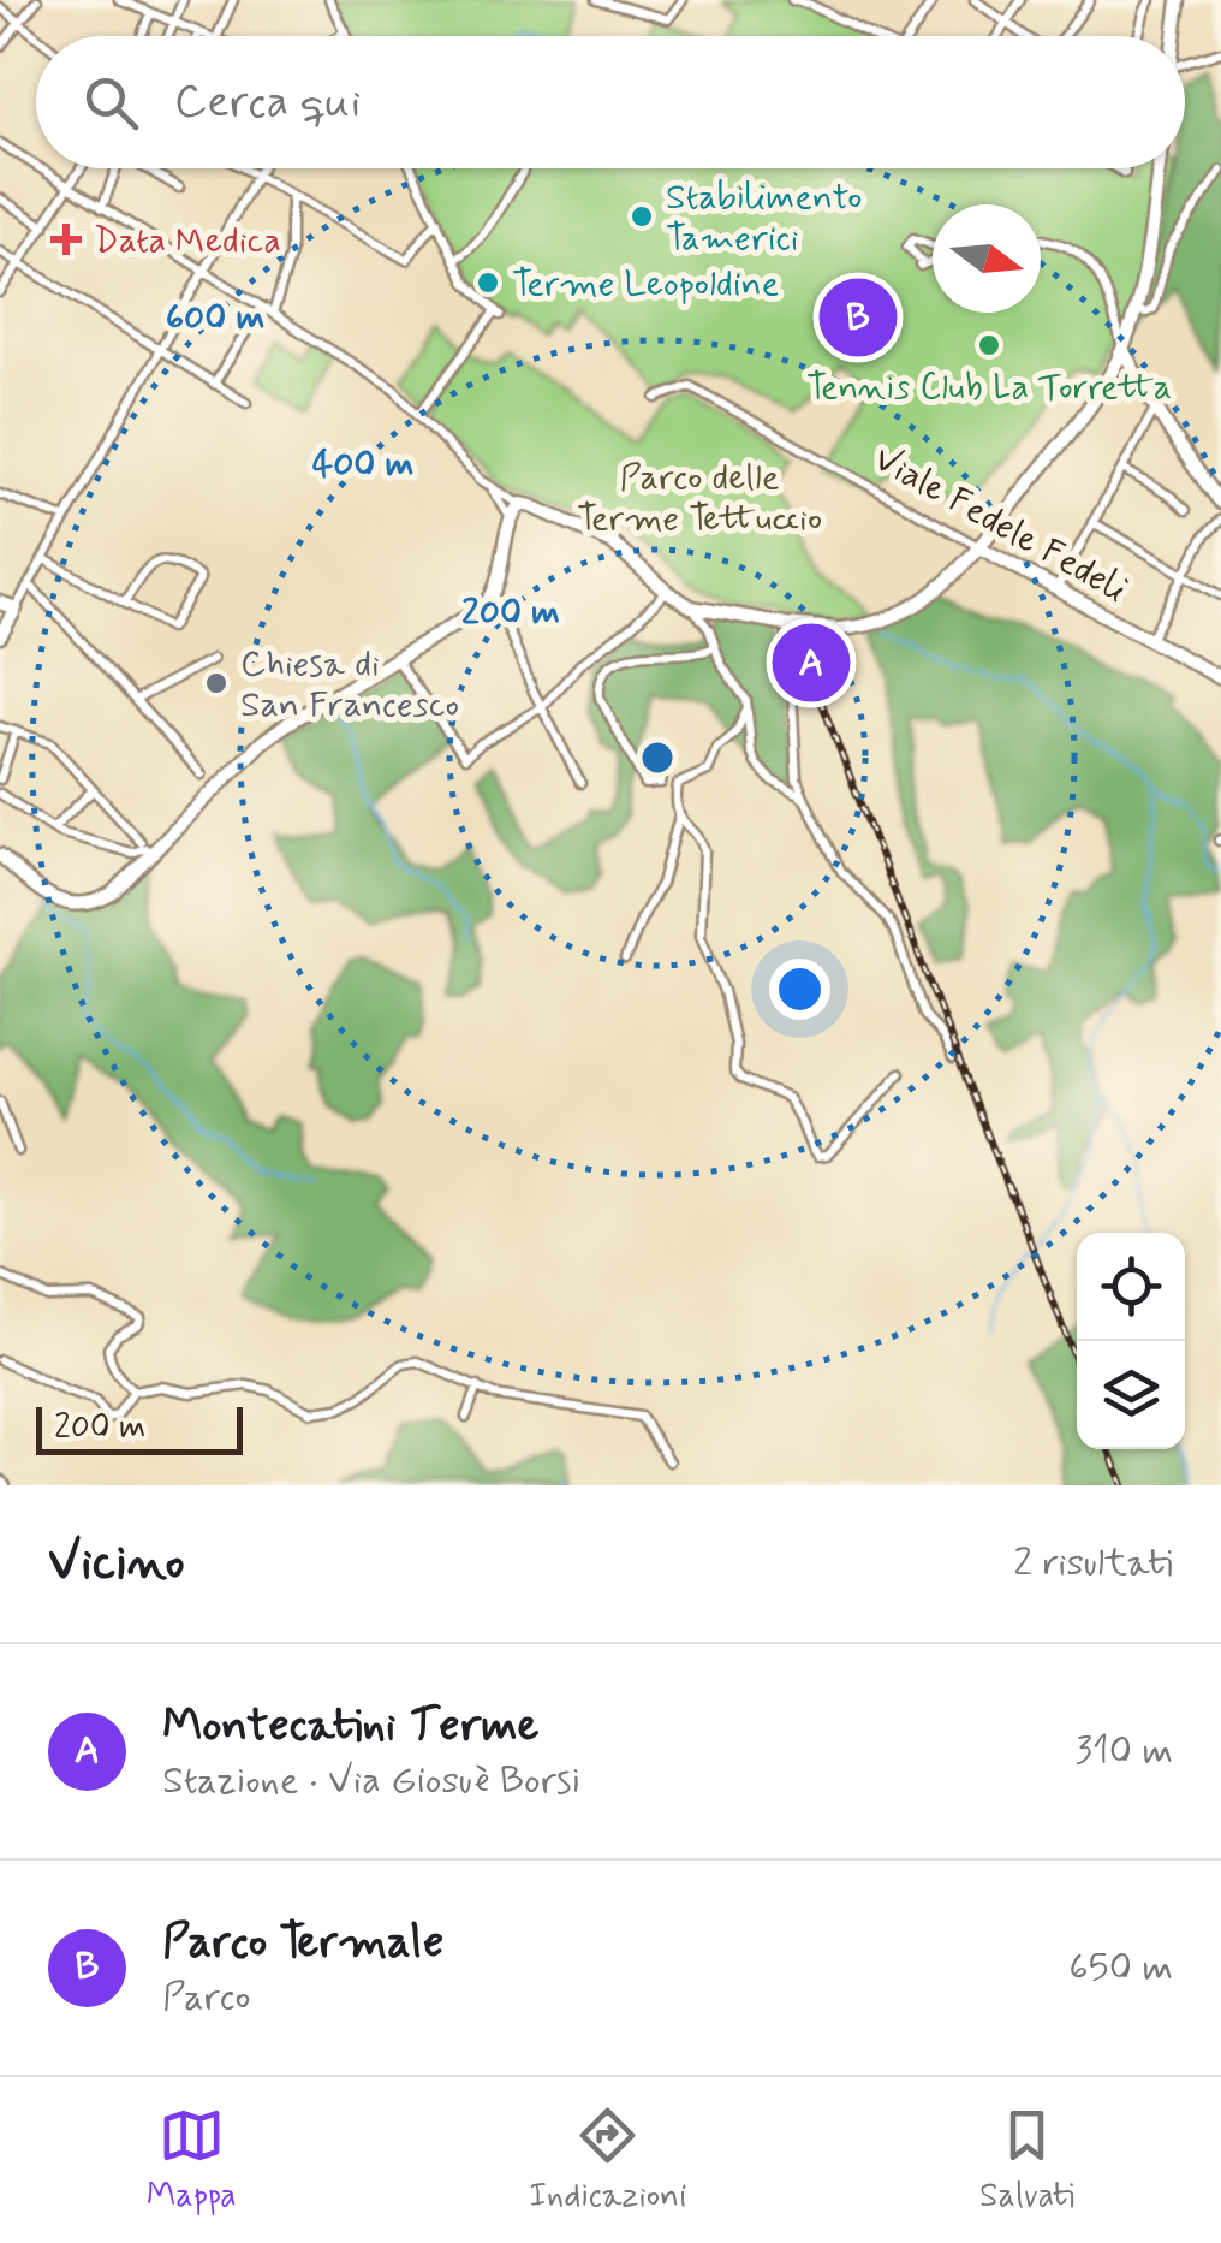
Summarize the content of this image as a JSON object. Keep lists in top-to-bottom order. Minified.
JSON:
{"streets":{"main road":["Viale Fedele Fedeli"]},"parks":["Parco delle Terme Tettuccio"],"places":{"other":["Stabilimento Tamerici","Terme Leopoldine","Tennis Club La Torretta","Chiesa di San Francesco"],"health":["Data Medica"]},"scale_bar":"200 m","north":"right","page":{"search":"Cerca qui","pins":["B","A"],"scale":"200 m","heading":["Vicino","2 risultati"],"list":[{"mark":"A","name":"Montecatini Terme","note":"Stazione · Via Giosuè Borsi","value":"310 m"},{"mark":"B","name":"Parco Termale","note":"Parco","value":"650 m"}],"nav":["Mappa","Indicazioni","Salvati"]},"rings":["600 m","400 m","200 m"]}
